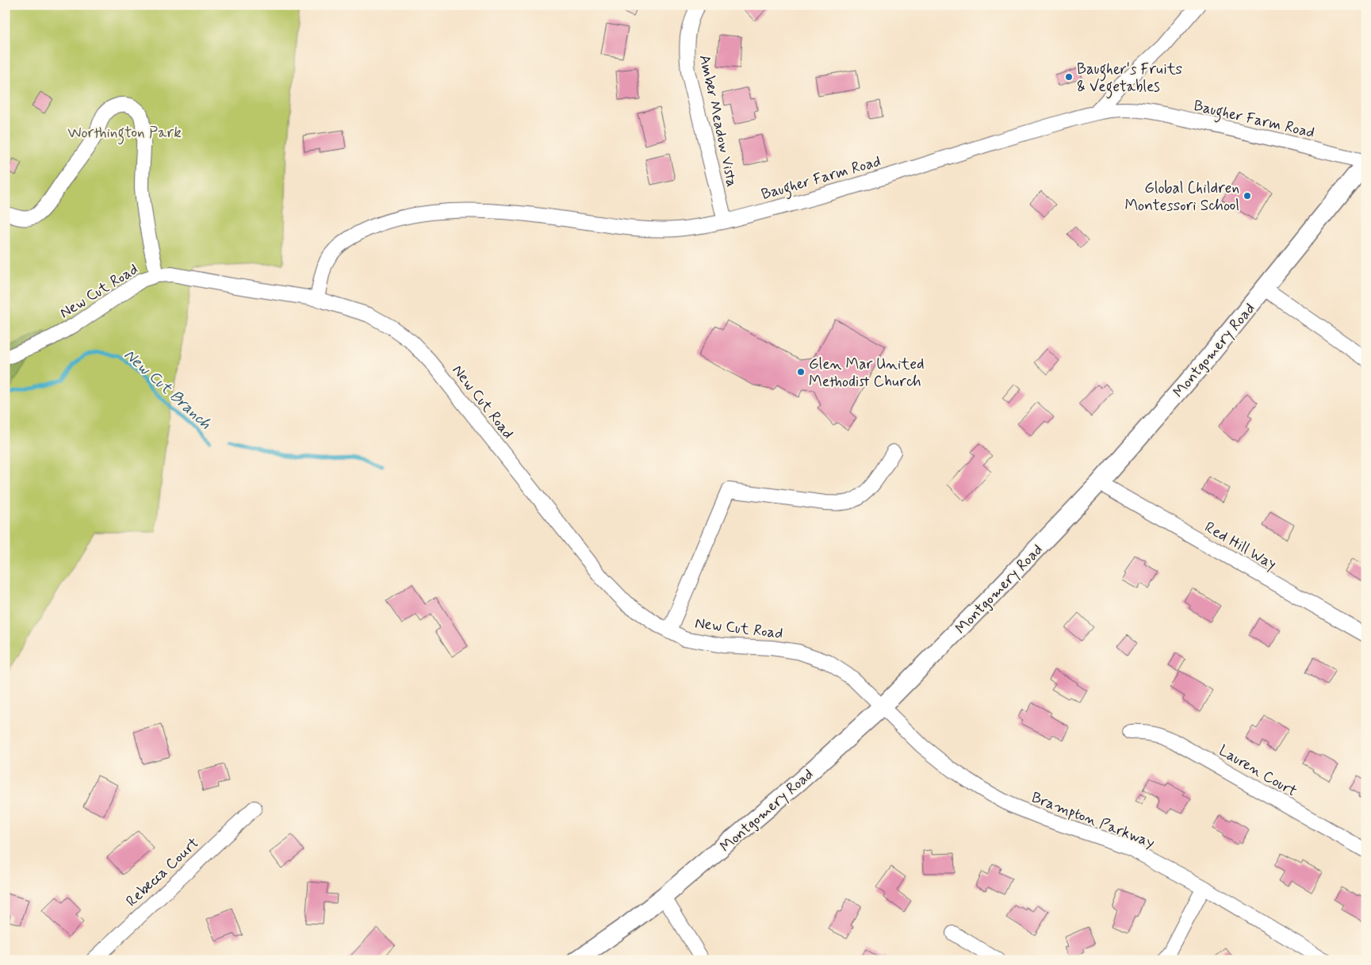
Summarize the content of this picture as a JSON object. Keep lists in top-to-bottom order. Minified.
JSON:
{"streets":{"main road":["Montgomery Road"],"street":["Baugher Farm Road","Amber Meadow Vista","New Cut Road","Red Hill Way","Lauren Court","Brampton Parkway","Rebecca Court"]},"crossings":[["Baugher Farm Road","Amber Meadow Vista"],["Baugher Farm Road","New Cut Road"],["Baugher Farm Road","Montgomery Road"],["New Cut Road","Montgomery Road"],["New Cut Road","Brampton Parkway"],["Montgomery Road","Red Hill Way"],["Montgomery Road","Brampton Parkway"]],"water":["New Cut Branch"],"parks":["Worthington Park"],"places":["Baugher's Fruits & Vegetables","Global Children Montessori School","Glen Mar United Methodist Church"]}
